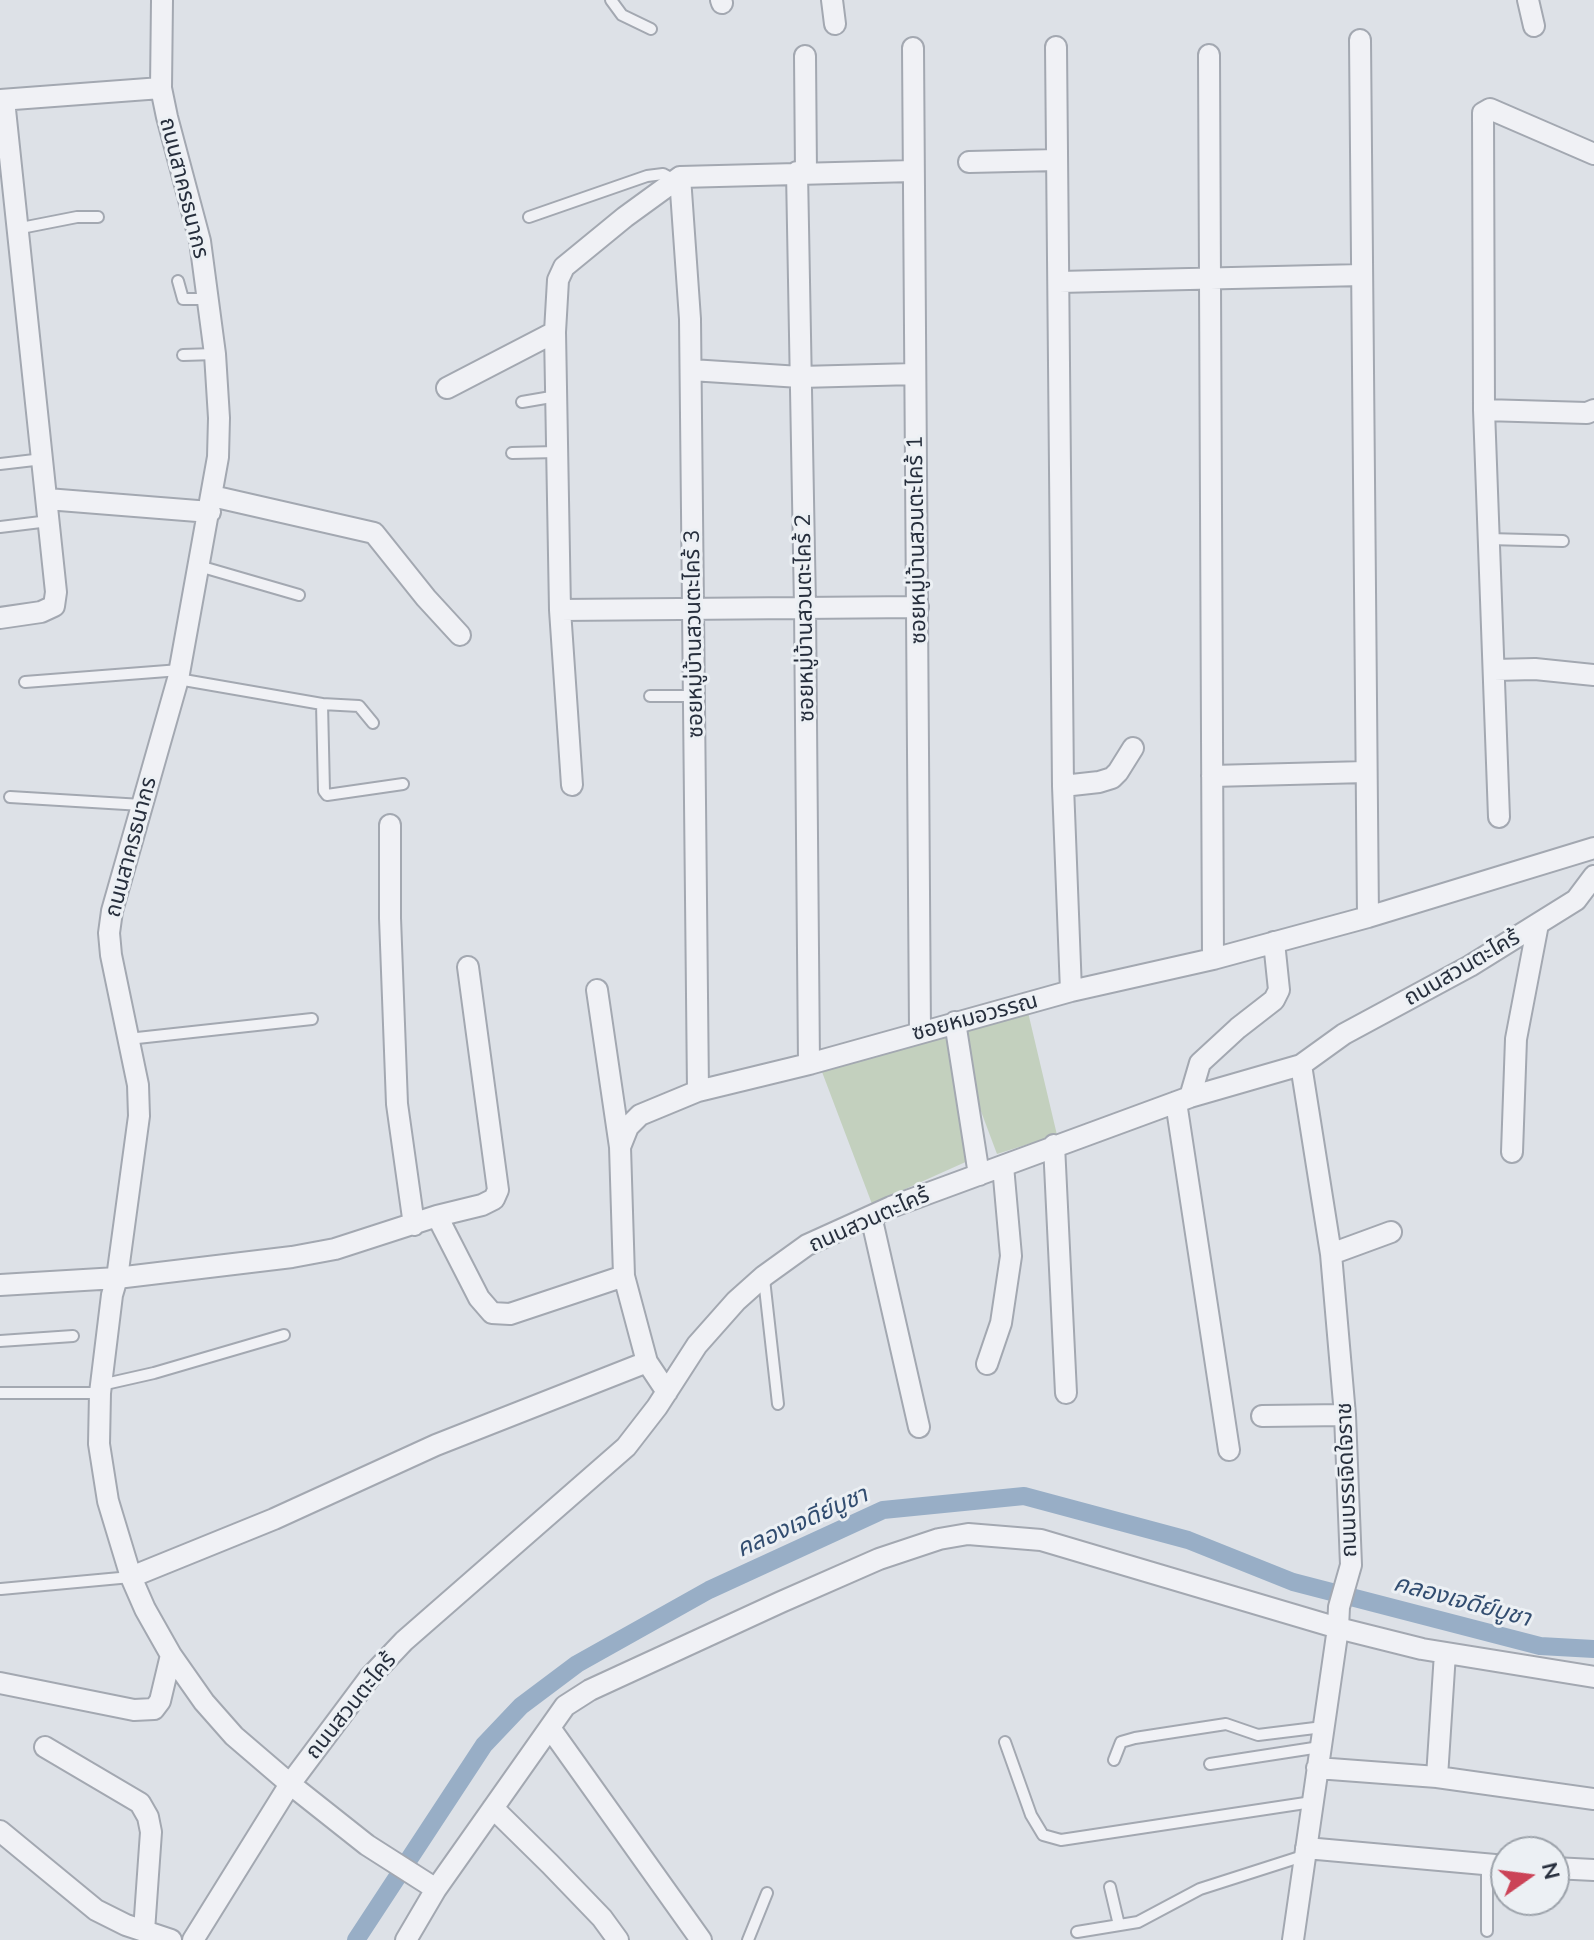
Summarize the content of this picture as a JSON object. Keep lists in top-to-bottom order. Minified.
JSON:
{"streets":{"street":["ถนนสาครธนากร","ซอยหมู่บ้านสวนตะไคร้ 1","ซอยหมู่บ้านสวนตะไคร้ 2","ซอยหมู่บ้านสวนตะไคร้ 3","ถนนสวนตะไคร้","ซอยหมอวรรณ","ถนนบรรเจิดใจราช"]},"crossings":[["ถนนสาครธนากร","ถนนสวนตะไคร้"],["ซอยหมู่บ้านสวนตะไคร้ 1","ซอยหมอวรรณ"],["ซอยหมู่บ้านสวนตะไคร้ 2","ซอยหมอวรรณ"],["ซอยหมู่บ้านสวนตะไคร้ 3","ซอยหมอวรรณ"],["ถนนสวนตะไคร้","ถนนบรรเจิดใจราช"]],"water":["คลองเจดีย์บูชา"],"north":"right"}
